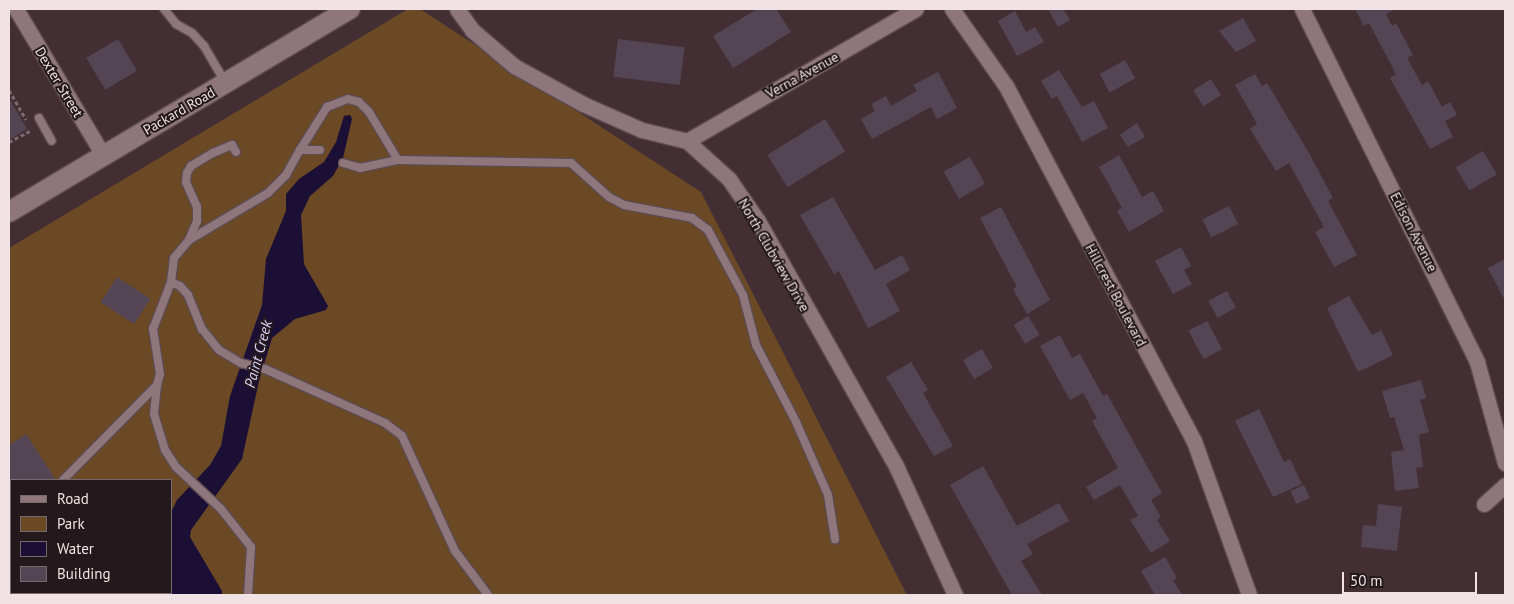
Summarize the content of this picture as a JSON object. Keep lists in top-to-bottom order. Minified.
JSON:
{"streets":{"main road":["Packard Road"],"street":["Verna Avenue","Dexter Street","Edison Avenue","North Clubview Drive","Hillcrest Boulevard"]},"crossings":[["Verna Avenue","North Clubview Drive"],["Dexter Street","Packard Road"]],"water":["Paint Creek"],"legend":["Road","Park","Water","Building"],"scale_bar":"50 m"}
